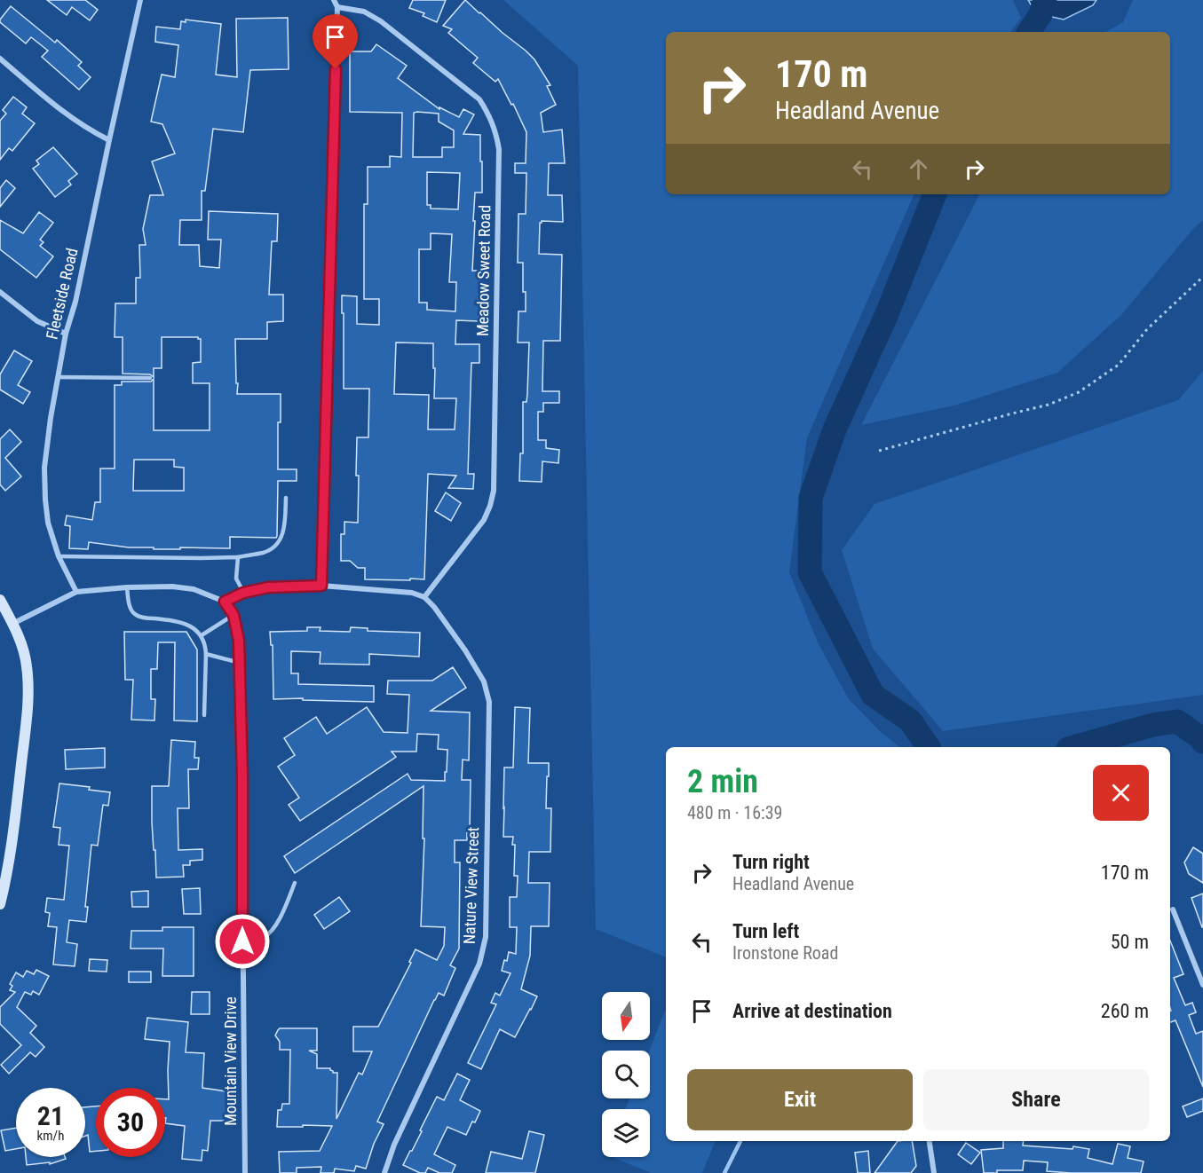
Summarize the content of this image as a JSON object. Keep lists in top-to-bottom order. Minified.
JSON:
{"streets":{"street":["Meadow Sweet Road","Fleetside Road","Nature View Street","Mountain View Drive"]},"crossings":[["Meadow Sweet Road","Nature View Street"]],"north":"bottom","page":{"turn":["170 m","Headland Avenue"],"heading":["2 min","480 m · 16:39"],"list":[{"name":"Turn right","note":"Headland Avenue","value":"170 m"},{"name":"Turn left","note":"Ironstone Road","value":"50 m"},{"name":"Arrive at destination","value":"260 m"}],"buttons":["Exit","Share"],"speed":"21 km/h","limit":"30"}}
